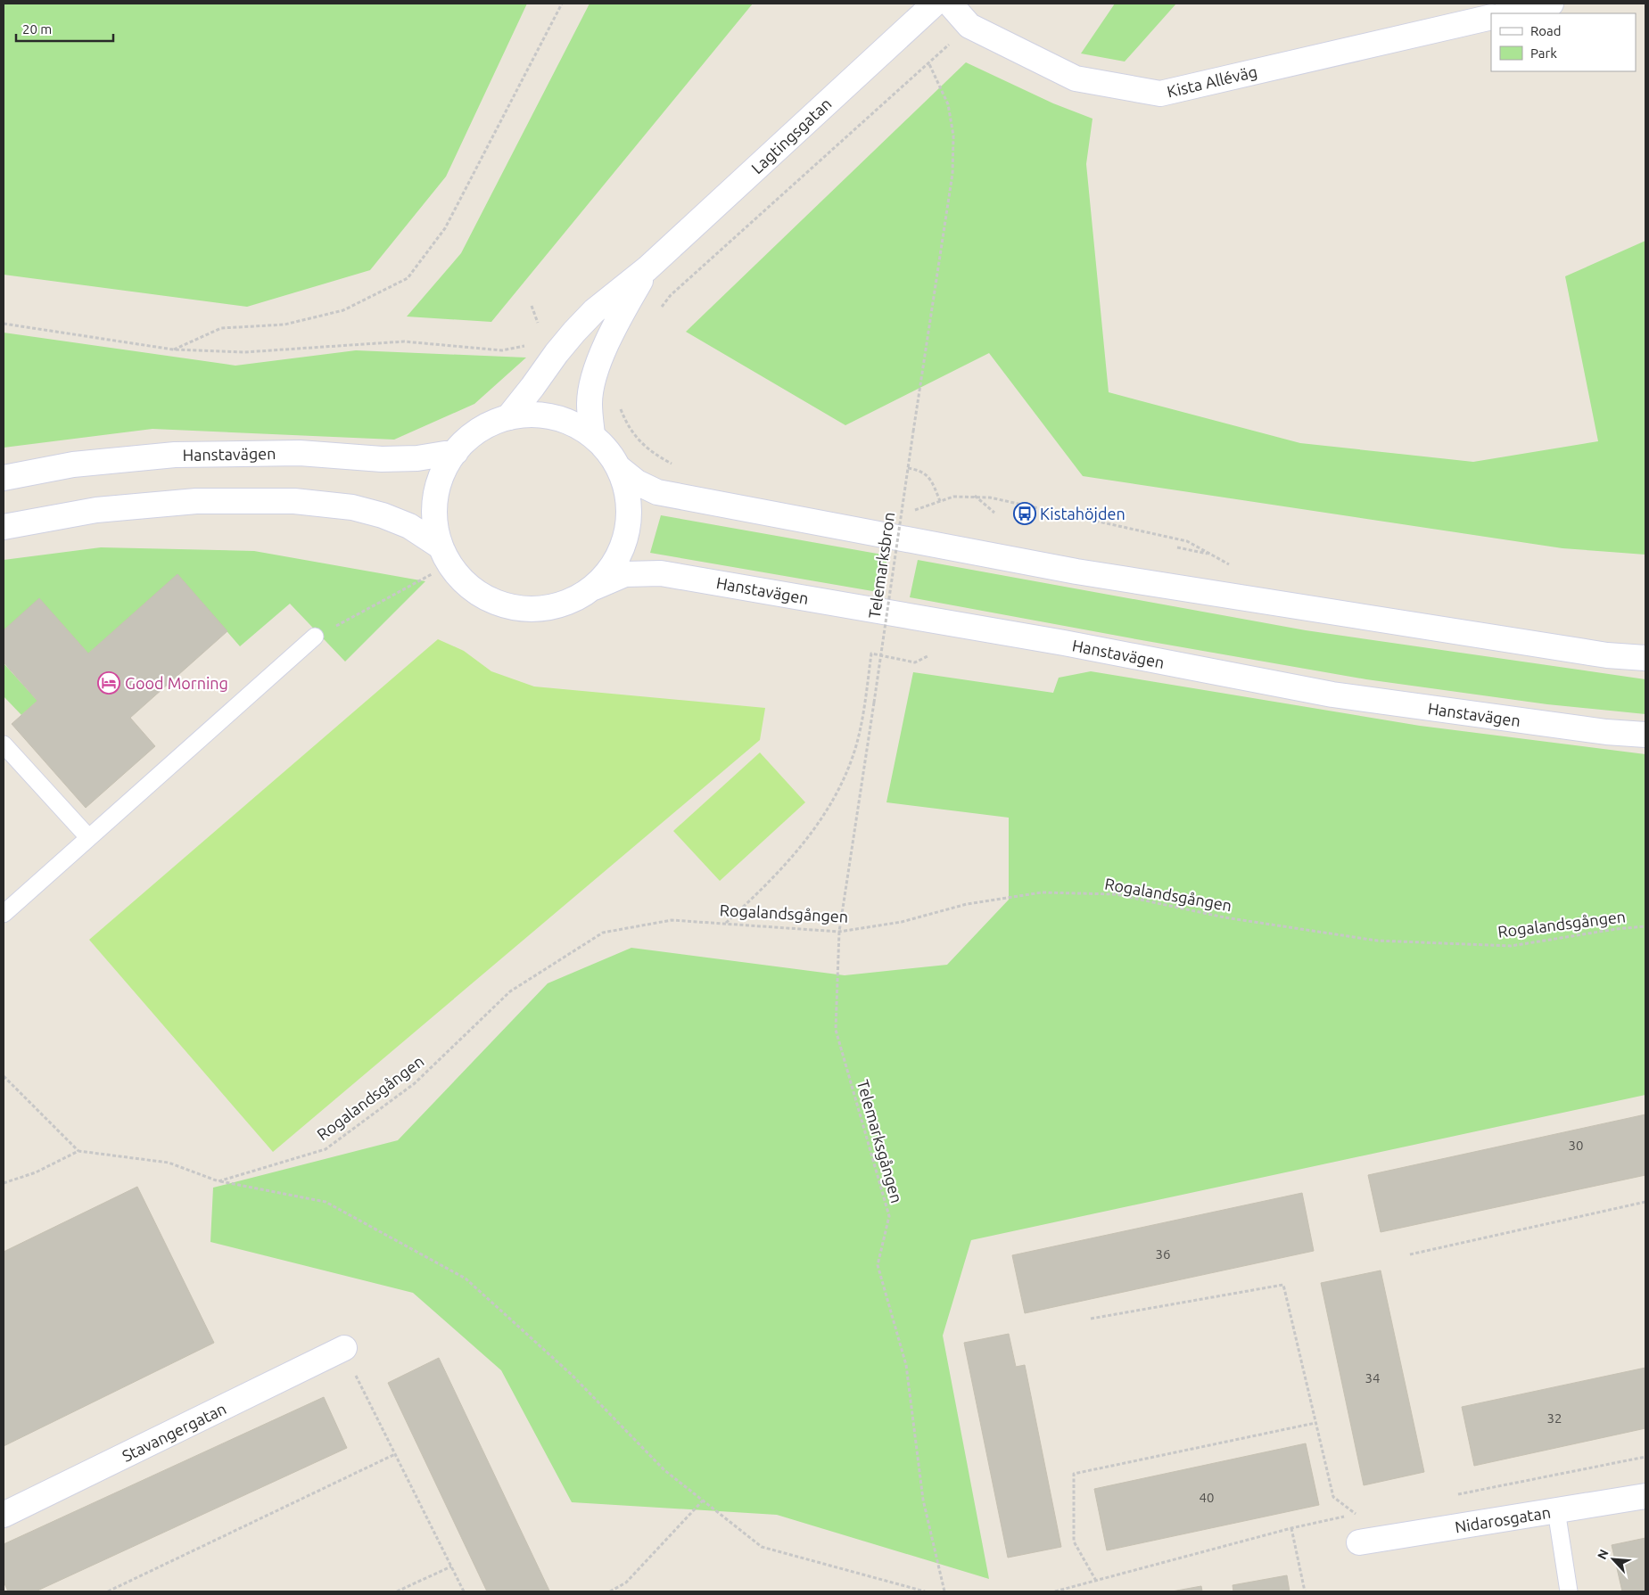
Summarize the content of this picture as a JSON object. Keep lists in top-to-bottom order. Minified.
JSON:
{"streets":{"main road":["Kista Alléväg","Lagtingsgatan","Hanstavägen","Stavangergatan","Nidarosgatan"],"path":["Telemarksbron","Rogalandsgången","Telemarksgången"]},"crossings":[["Telemarksbron","Rogalandsgången"],["Telemarksbron","Telemarksgången"],["Rogalandsgången","Telemarksgången"]],"places":{"bus stop":["Kistahöjden"],"hotel":["Good Morning"]},"house_numbers":["30","36","34","32","40"],"legend":["Road","Park"],"scale_bar":"20 m","north":"top left"}
